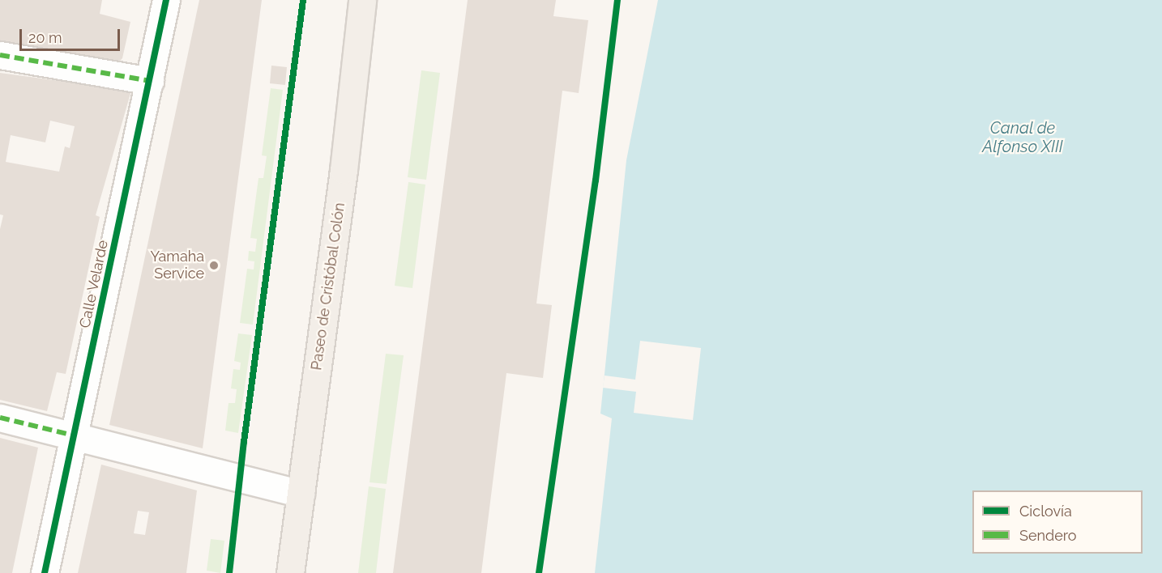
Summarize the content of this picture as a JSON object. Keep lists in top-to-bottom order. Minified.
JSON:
{"streets":{"main road":["Paseo de Cristóbal Colón"],"street":["Calle Velarde"]},"water":["Canal de Alfonso XIII"],"places":["Yamaha Service"],"legend":["Ciclovía","Sendero"],"scale_bar":"20 m"}
